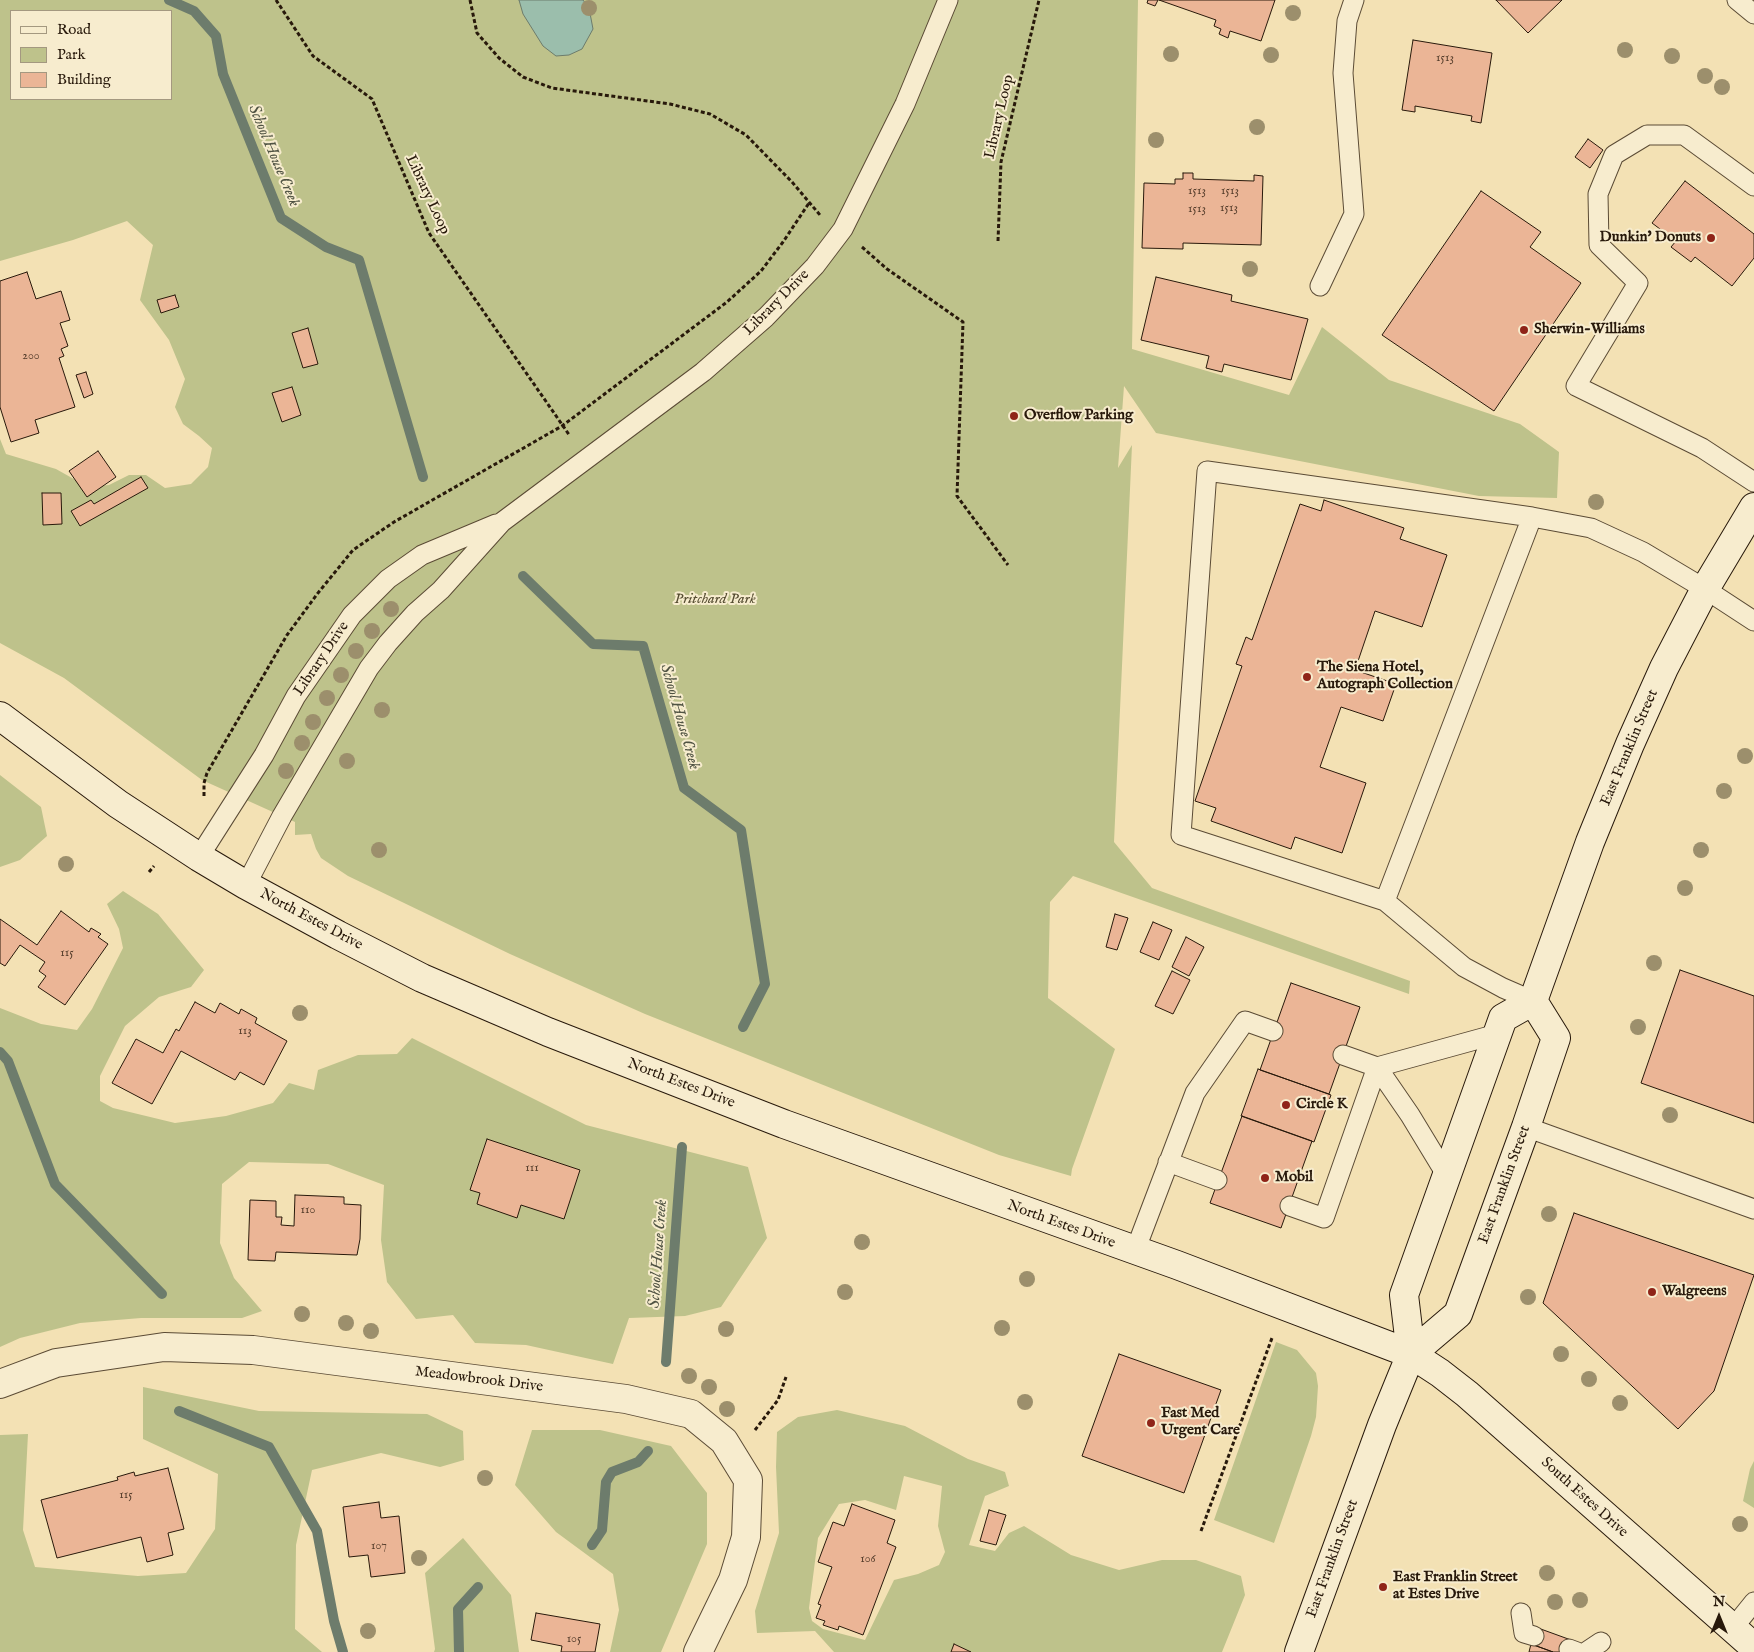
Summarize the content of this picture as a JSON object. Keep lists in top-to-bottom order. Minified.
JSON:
{"streets":{"main road":["East Franklin Street","North Estes Drive","Meadowbrook Drive","South Estes Drive"],"lane":["Library Drive"],"path":["Library Loop"]},"crossings":[["Library Loop","Library Drive"],["Library Drive","North Estes Drive"],["East Franklin Street","North Estes Drive"],["East Franklin Street","South Estes Drive"],["North Estes Drive","South Estes Drive"]],"water":["School House Creek"],"parks":["Pritchard Park"],"places":["Dunkin' Donuts","Sherwin-Williams","Overflow Parking","The Siena Hotel, Autograph Collection","Circle K","Mobil","Walgreens","Fast Med Urgent Care","East Franklin Street at Estes Drive"],"house_numbers":["1513","1513","1513","1513","1513","200","115","113","111","110","115","107","106","105"],"legend":["Road","Park","Building"],"north":"top"}
